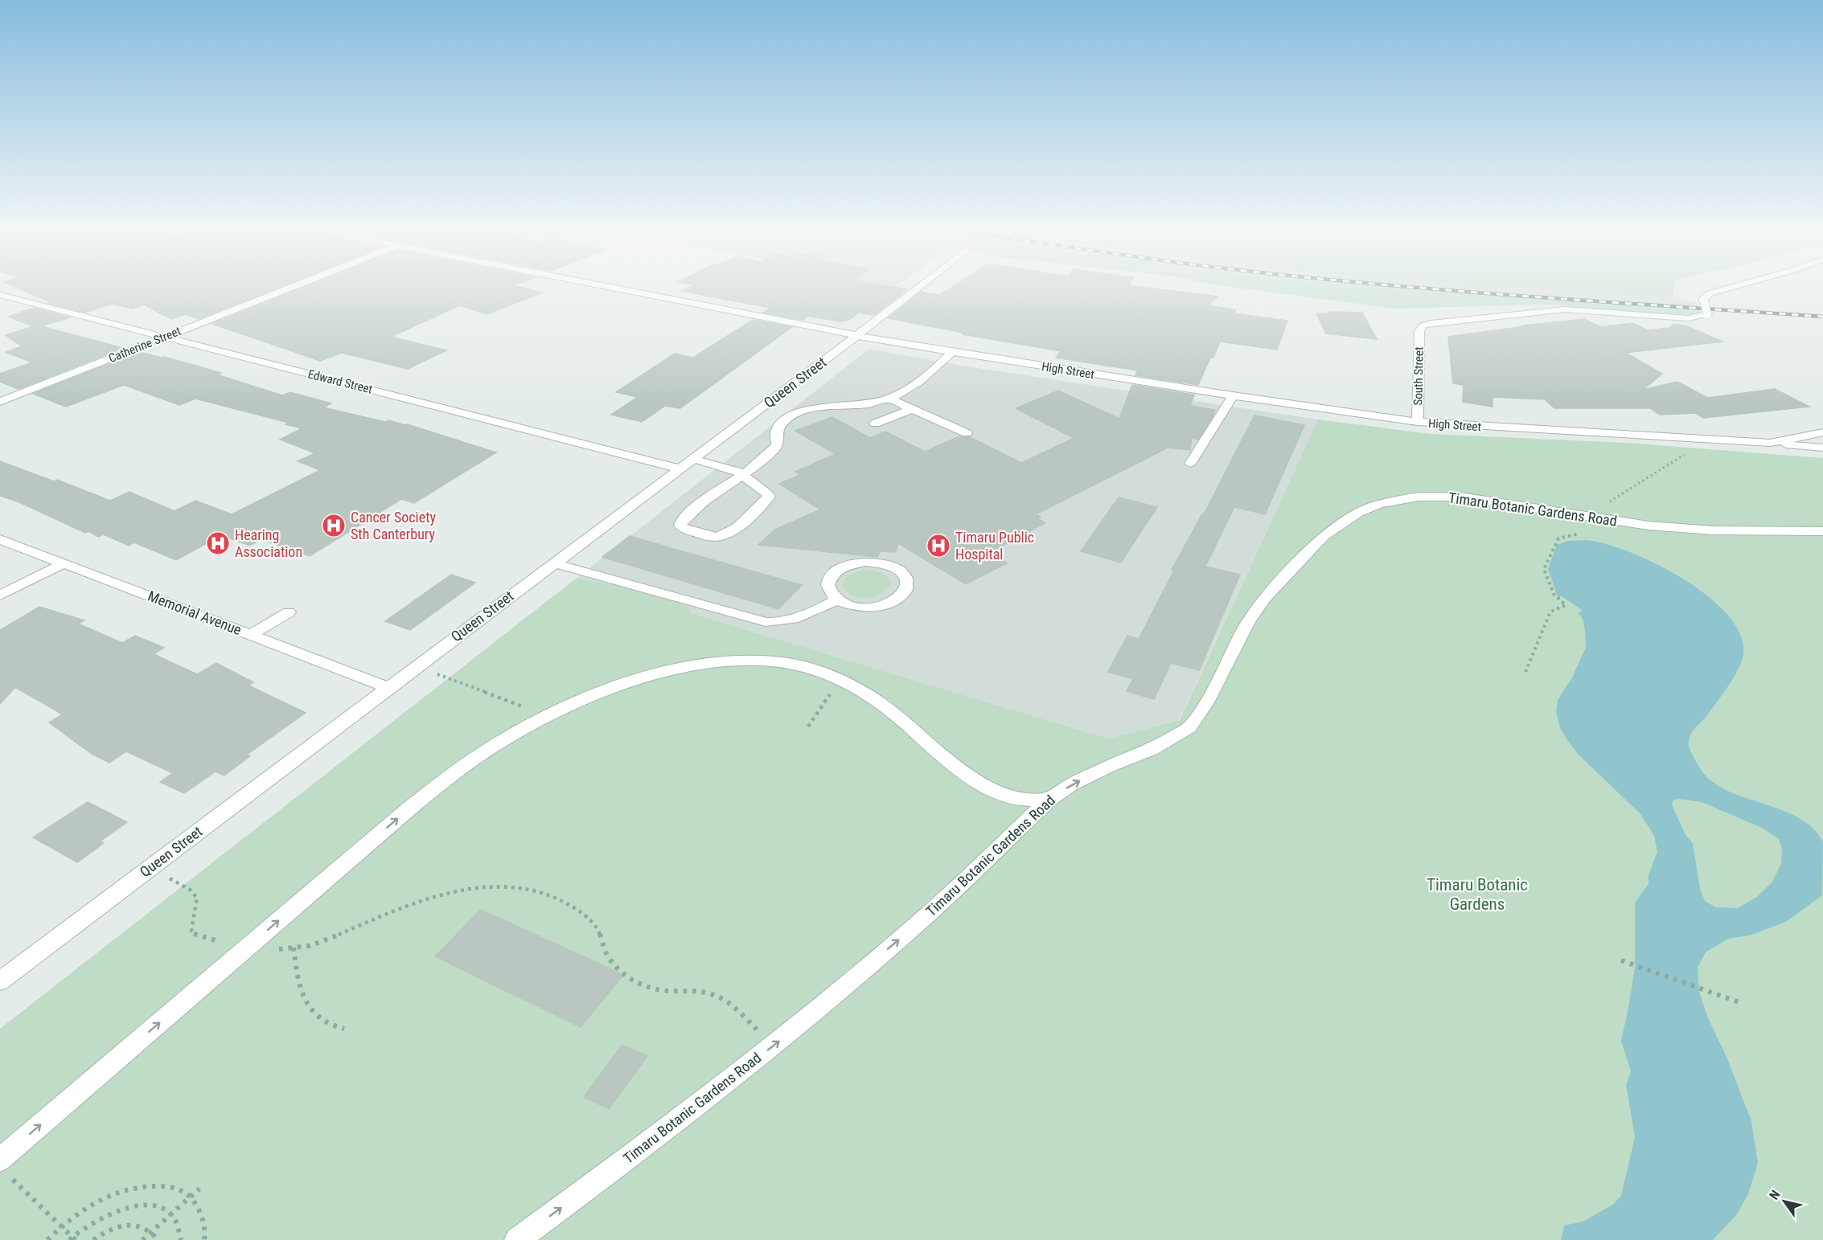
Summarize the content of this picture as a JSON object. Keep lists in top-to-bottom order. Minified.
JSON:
{"streets":{"street":["Catherine Street","High Street","South Street","Edward Street","Queen Street","Timaru Botanic Gardens Road","Memorial Avenue"]},"crossings":[["Catherine Street","Edward Street"],["High Street","South Street"],["High Street","Queen Street"],["Edward Street","Queen Street"],["Queen Street","Memorial Avenue"]],"one_way":["Timaru Botanic Gardens Road"],"parks":["Timaru Botanic Gardens"],"places":{"hospital":["Cancer Society Sth Canterbury","Hearing Association","Timaru Public Hospital"]},"north":"top left"}
